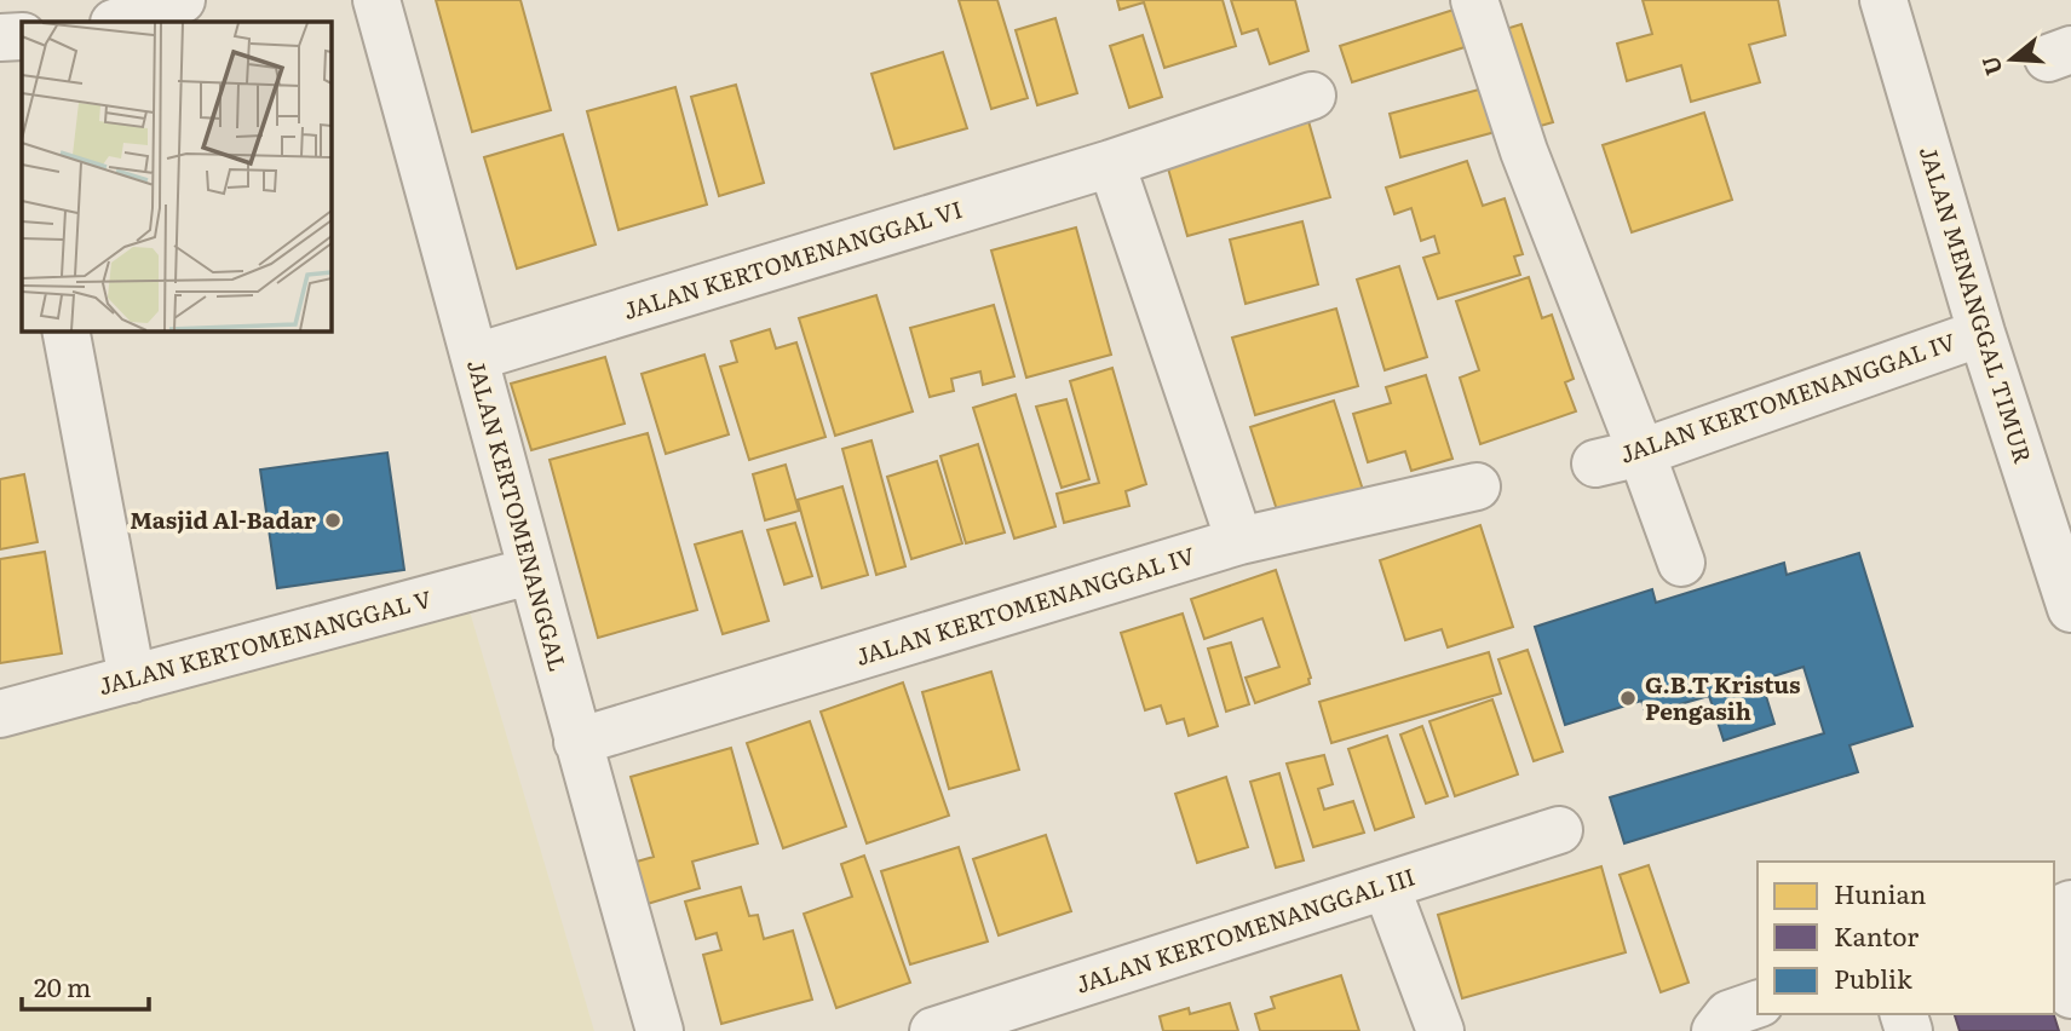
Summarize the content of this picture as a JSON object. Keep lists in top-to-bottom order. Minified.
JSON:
{"streets":{"street":["JALAN KERTOMENANGGAL VI","JALAN MENANGGAL TIMUR","JALAN KERTOMENANGGAL IV","JALAN KERTOMENANGGAL","JALAN KERTOMENANGGAL V","JALAN KERTOMENANGGAL III"]},"crossings":[["JALAN KERTOMENANGGAL VI","JALAN KERTOMENANGGAL"],["JALAN MENANGGAL TIMUR","JALAN KERTOMENANGGAL IV"],["JALAN KERTOMENANGGAL IV","JALAN KERTOMENANGGAL"],["JALAN KERTOMENANGGAL","JALAN KERTOMENANGGAL V"]],"places":["Masjid Al-Badar","G.B.T Kristus Pengasih"],"legend":["Hunian","Kantor","Publik"],"scale_bar":"20 m","north":"left"}
